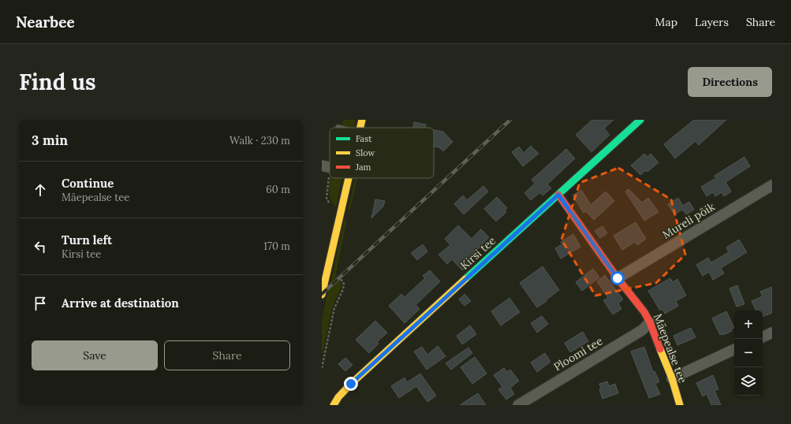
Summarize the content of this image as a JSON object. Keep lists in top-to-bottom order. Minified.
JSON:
{"streets":{"street":["Mureli põik","Kirsi tee","Mäepealse tee","Ploomi tee"]},"crossings":[["Mureli põik","Mäepealse tee"],["Kirsi tee","Mäepealse tee"],["Mäepealse tee","Ploomi tee"]],"legend":["Fast","Slow","Jam"],"page":{"header":"Nearbee","nav":["Map","Layers","Share"],"buttons":["Directions",["Save","Share"]],"title":"Find us","heading":["3 min","Walk · 230 m"],"list":[["Continue","Mäepealse tee","60 m"],["Turn left","Kirsi tee","170 m"],"Arrive at destination"],"map_buttons":["+","−"]}}
